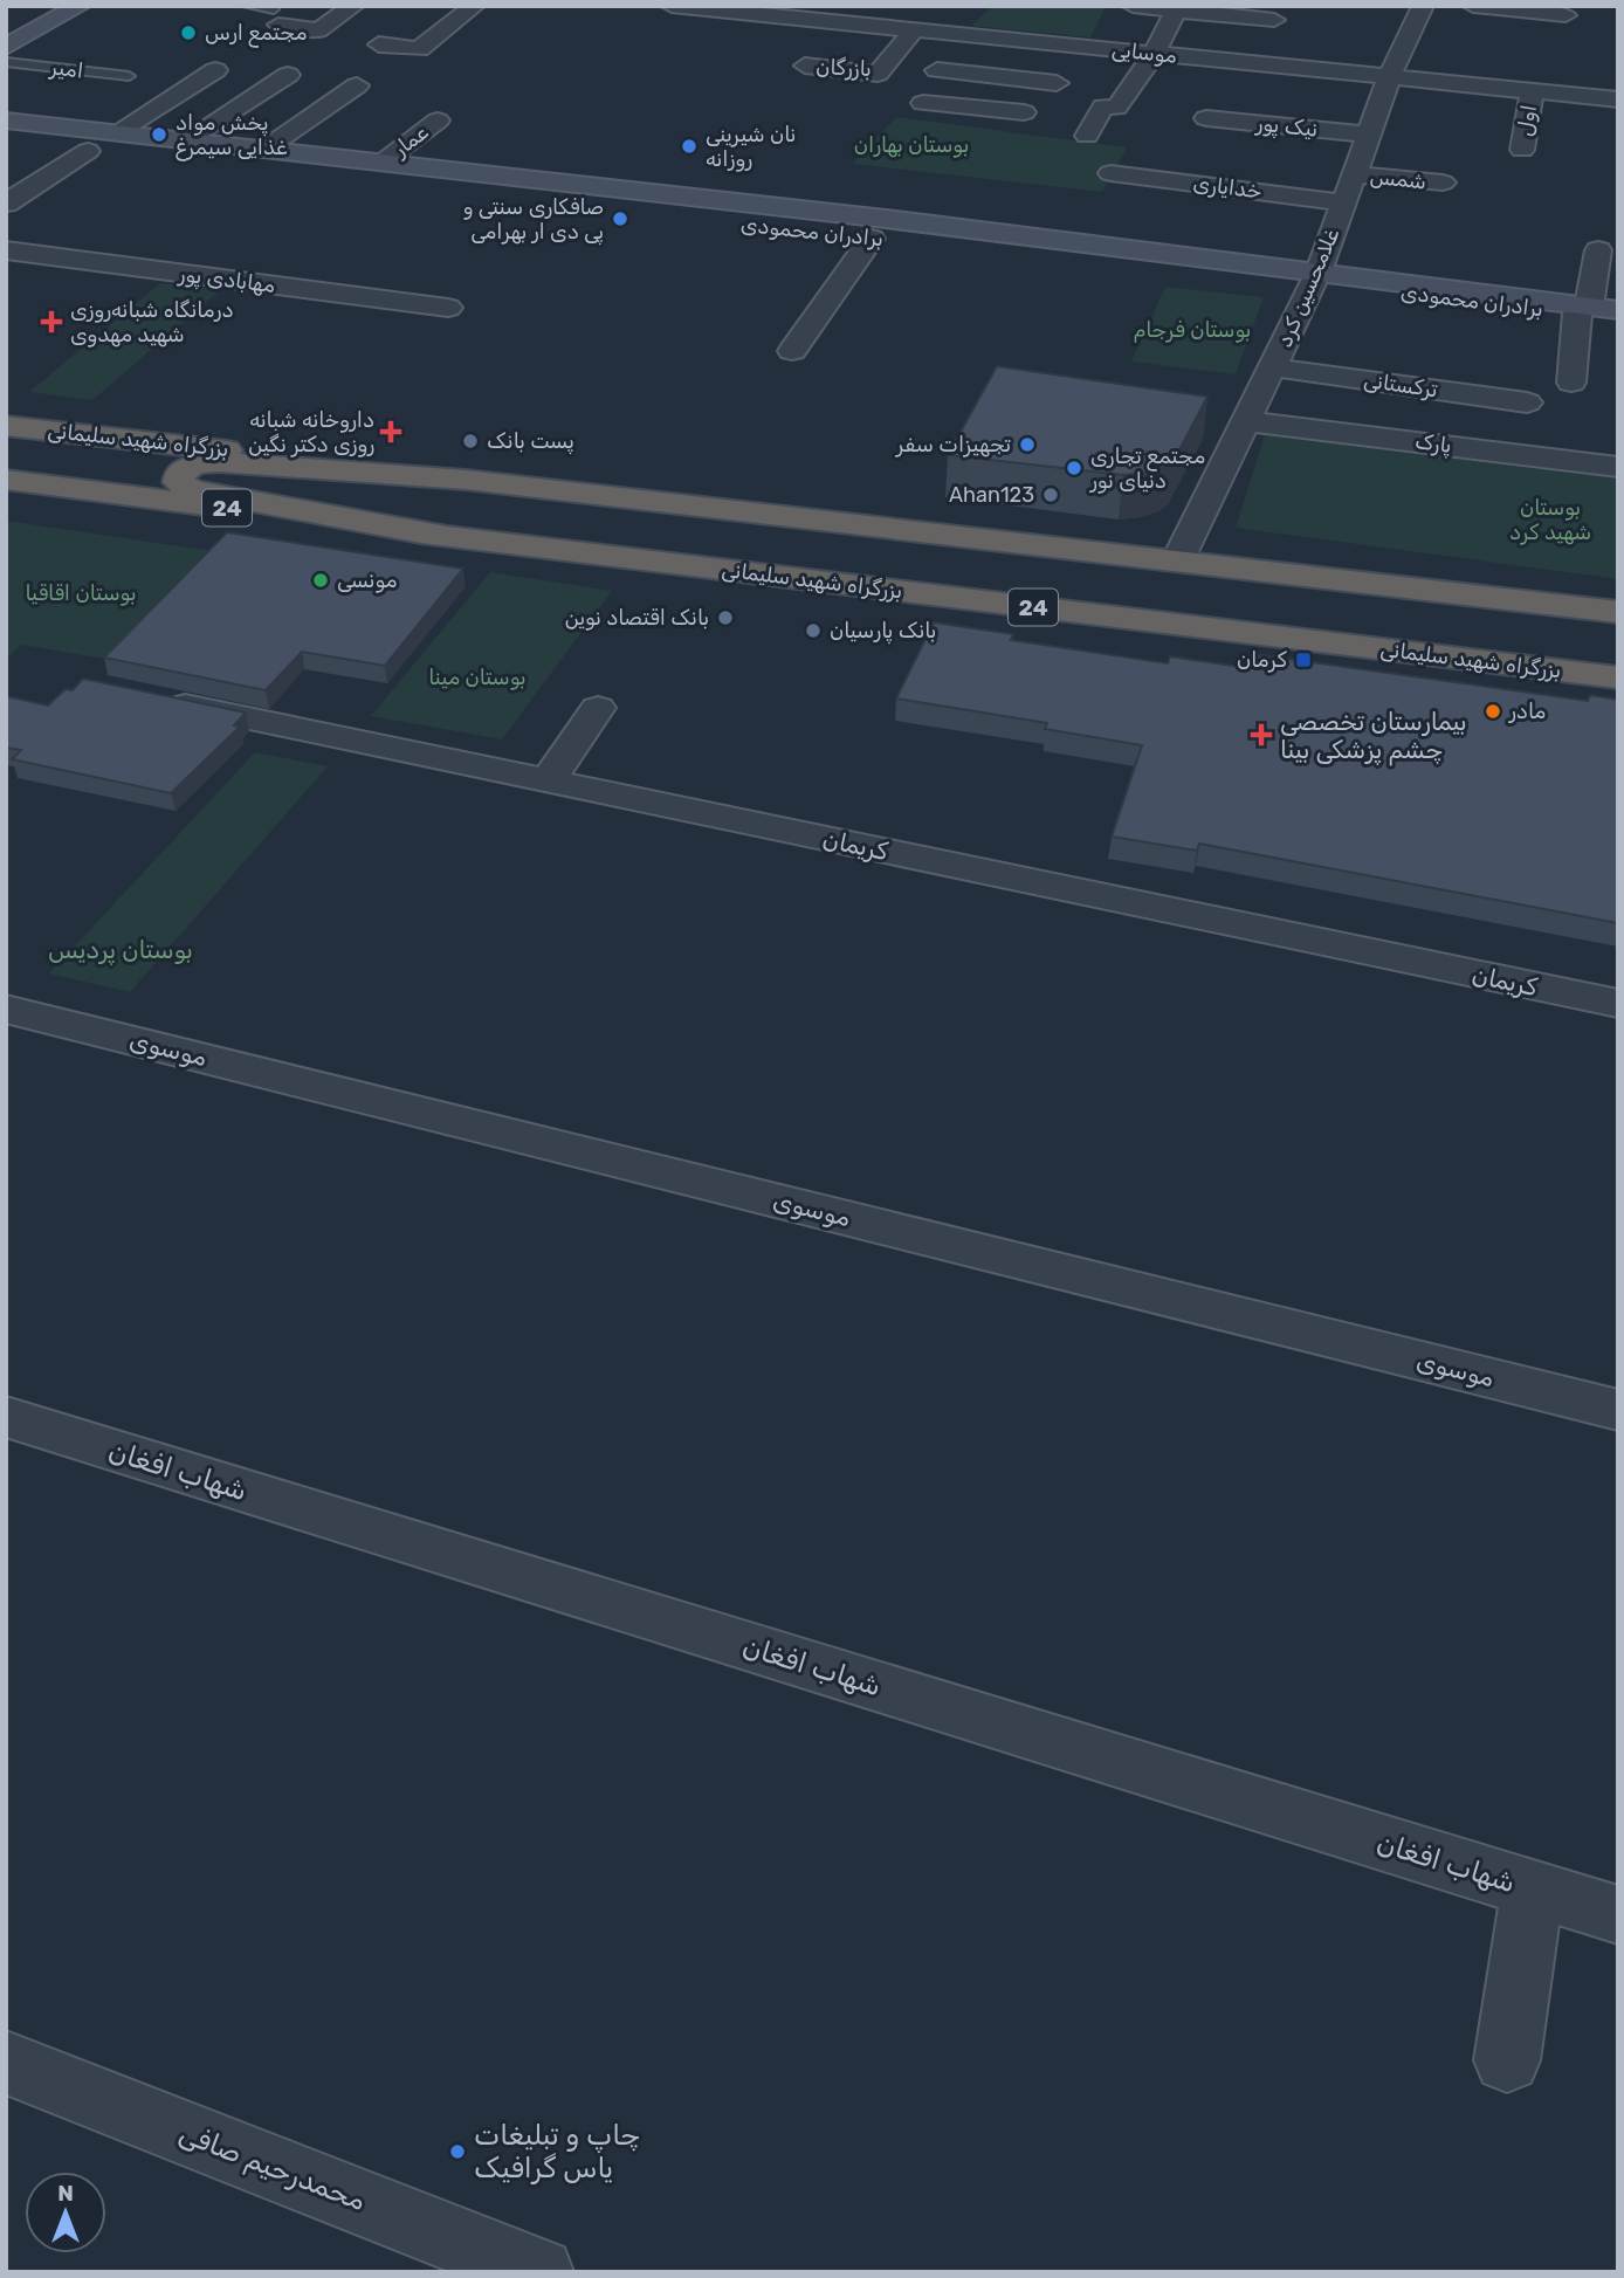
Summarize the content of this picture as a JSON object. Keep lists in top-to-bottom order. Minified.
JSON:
{"streets":{"highway":["بزرگراه شهید سلیمانی","24"],"main road":["برادران محمودی"],"street":["موسایی","بازرگان","اول","نیک پور","عمار","شمس","خدایاری","مهابادی پور","غلامحسین کرد","ترکستانی","پارک","کریمان","موسوی","شهاب افغان","محمدرحیم صافی"],"lane":["امیر"]},"crossings":[["موسایی","بازرگان"],["موسایی","اول"],["موسایی","غلامحسین کرد"],["نیک پور","غلامحسین کرد"],["عمار","برادران محمودی"],["شمس","غلامحسین کرد"],["خدایاری","غلامحسین کرد"],["برادران محمودی","غلامحسین کرد"],["غلامحسین کرد","ترکستانی"],["غلامحسین کرد","پارک"],["غلامحسین کرد","24"],["بزرگراه شهید سلیمانی","24"]],"parks":["بوستان بهاران","بوستان فرجام","بوستان شهید کرد","بوستان اقاقیا","بوستان مینا","بوستان پردیس"],"places":{"other":["مجتمع ارس","پخش مواد غذایی سیمرغ","نان شیرینی روزانه","صافکاری سنتی و پی دی ار بهرامی","پست بانک","تجهیزات سفر","مجتمع تجاری دنیای نور","Ahan123","مونسی","بانک اقتصاد نوین","بانک پارسیان","مادر","چاپ و تبلیغات یاس گرافیک"],"health":["درمانگاه شبانه‌روزی شهید مهدوی","داروخانه شبانه روزی دکتر نگین","بیمارستان تخصصی چشم پزشکی بینا"],"transit":["کرمان"]},"north":"top"}
